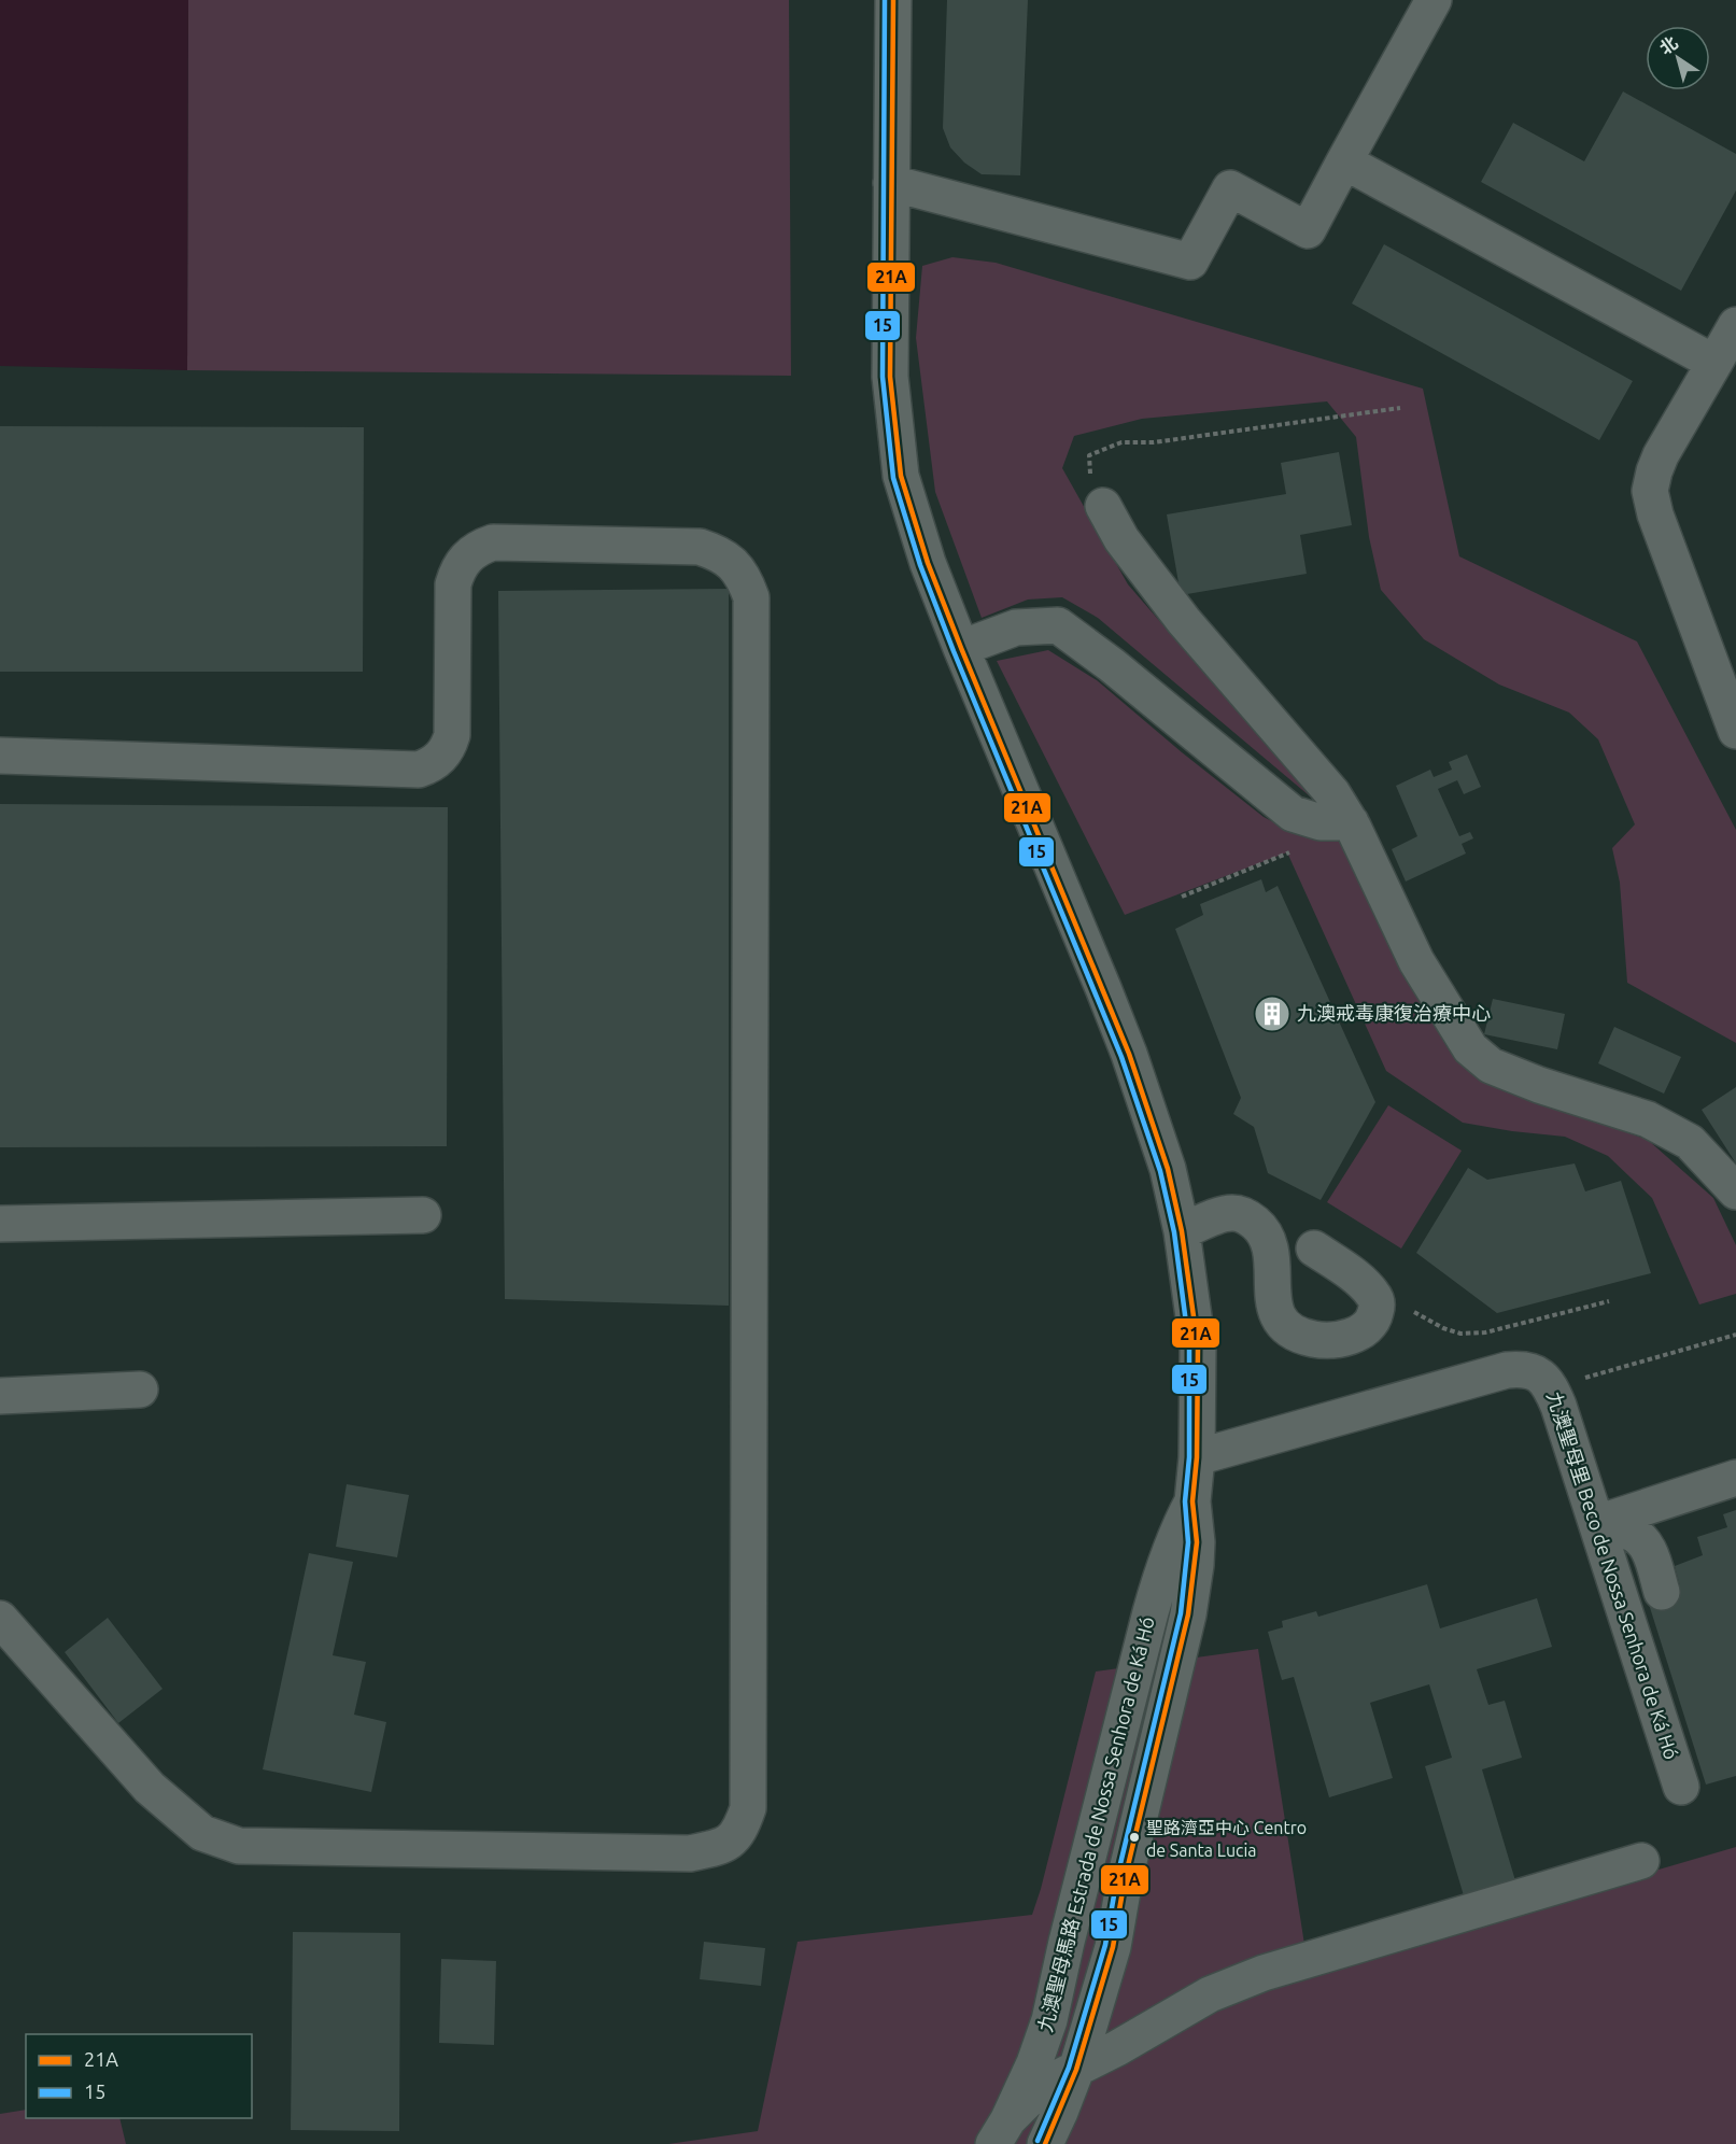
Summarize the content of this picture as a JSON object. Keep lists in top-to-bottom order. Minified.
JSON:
{"streets":{"street":["九澳聖母里 Beco de Nossa Senhora de Ká Hó","九澳聖母馬路 Estrada de Nossa Senhora de Ká Hó"]},"crossings":[["九澳聖母里 Beco de Nossa Senhora de Ká Hó","九澳聖母馬路 Estrada de Nossa Senhora de Ká Hó"]],"places":{"building":["九澳戒毒康復治療中心"],"other":["聖路濟亞中心 Centro de Santa Lucia"]},"lines":["transit line 21A","transit line 15"],"legend":["21A","15"],"north":"top left"}
